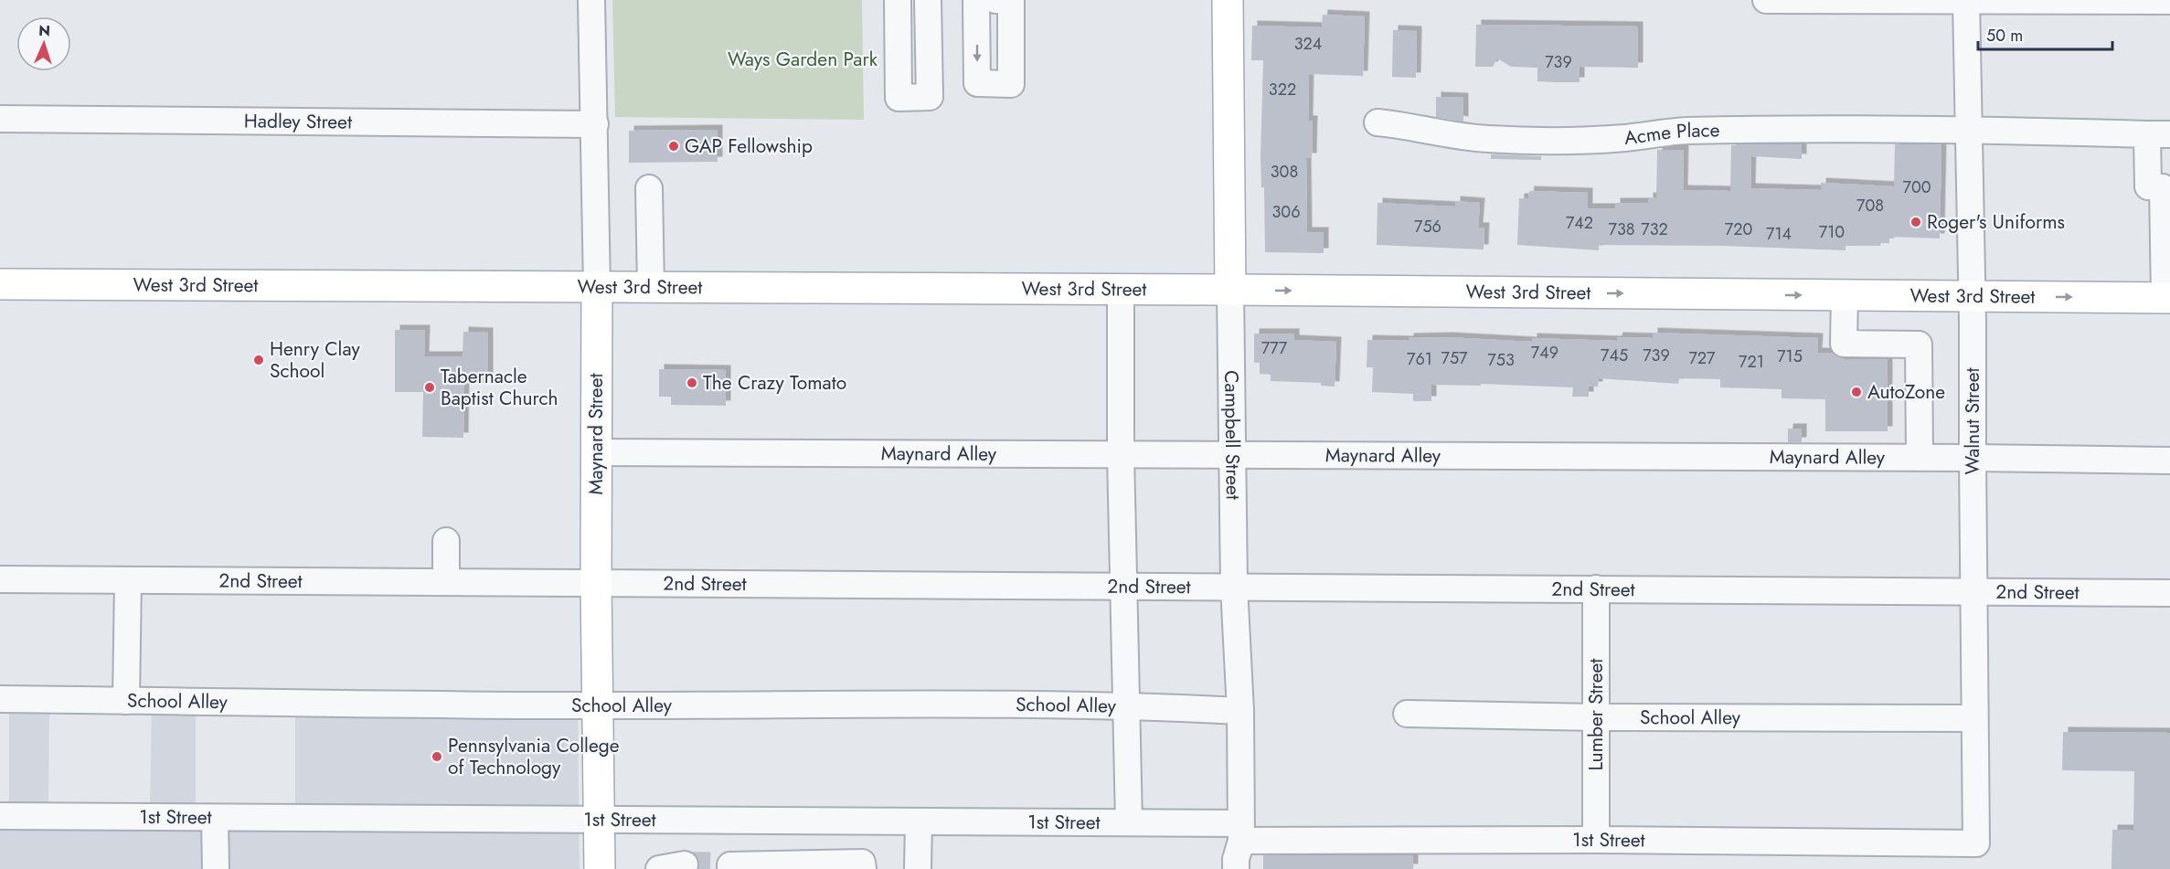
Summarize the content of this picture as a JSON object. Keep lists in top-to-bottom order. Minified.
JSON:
{"streets":{"main road":["West 3rd Street","Maynard Street","Campbell Street"],"street":["Hadley Street","Acme Place","Walnut Street","Maynard Alley","2nd Street","School Alley","Lumber Street","1st Street"]},"crossings":[["Hadley Street","Maynard Street"],["Acme Place","Walnut Street"],["West 3rd Street","Walnut Street"],["West 3rd Street","Maynard Street"],["West 3rd Street","Campbell Street"],["Walnut Street","Maynard Alley"],["Walnut Street","2nd Street"],["Walnut Street","School Alley"],["Walnut Street","1st Street"],["Maynard Street","Maynard Alley"],["Maynard Street","2nd Street"],["Maynard Street","School Alley"],["Maynard Street","1st Street"],["Campbell Street","Maynard Alley"],["Campbell Street","2nd Street"],["Campbell Street","School Alley"],["Campbell Street","1st Street"],["2nd Street","Lumber Street"],["School Alley","Lumber Street"],["Lumber Street","1st Street"]],"one_way":["West 3rd Street"],"parks":["Ways Garden Park"],"places":["GAP Fellowship","Roger's Uniforms","Henry Clay School","The Crazy Tomato","Tabernacle Baptist Church","AutoZone","Pennsylvania College of Technology"],"house_numbers":["324","739","322","308","700","708","306","742","756","738","732","720","710","714","777","749","745","739","715","757","727","761","753","721"],"scale_bar":"50 m","north":"top"}
